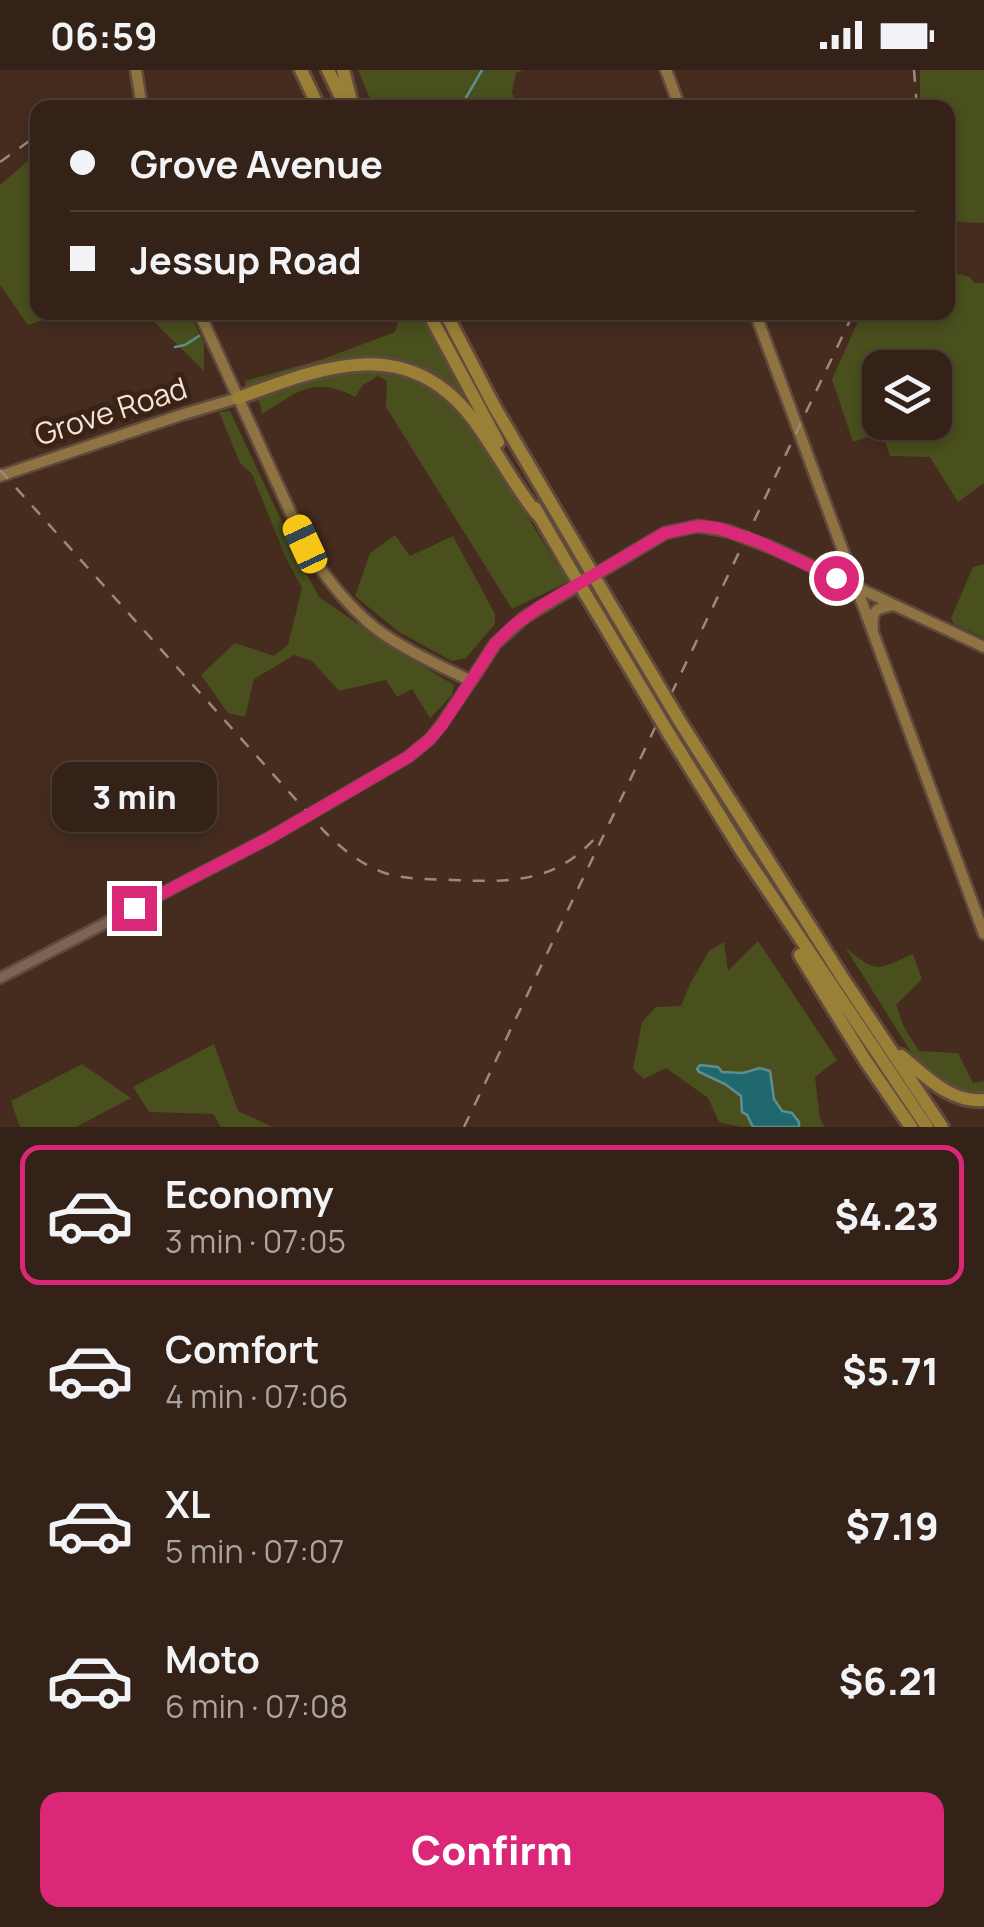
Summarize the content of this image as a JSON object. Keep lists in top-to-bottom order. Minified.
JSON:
{"streets":{"main road":["Grove Road"]},"page":{"status":"06:59","banner":["Grove Avenue","Jessup Road"],"bubble":"3 min","list":[{"name":"Economy","note":"3 min · 07:05","value":"$4.23"},{"name":"Comfort","note":"4 min · 07:06","value":"$5.71"},{"name":"XL","note":"5 min · 07:07","value":"$7.19"},{"name":"Moto","note":"6 min · 07:08","value":"$6.21"}],"buttons":"Confirm"}}
